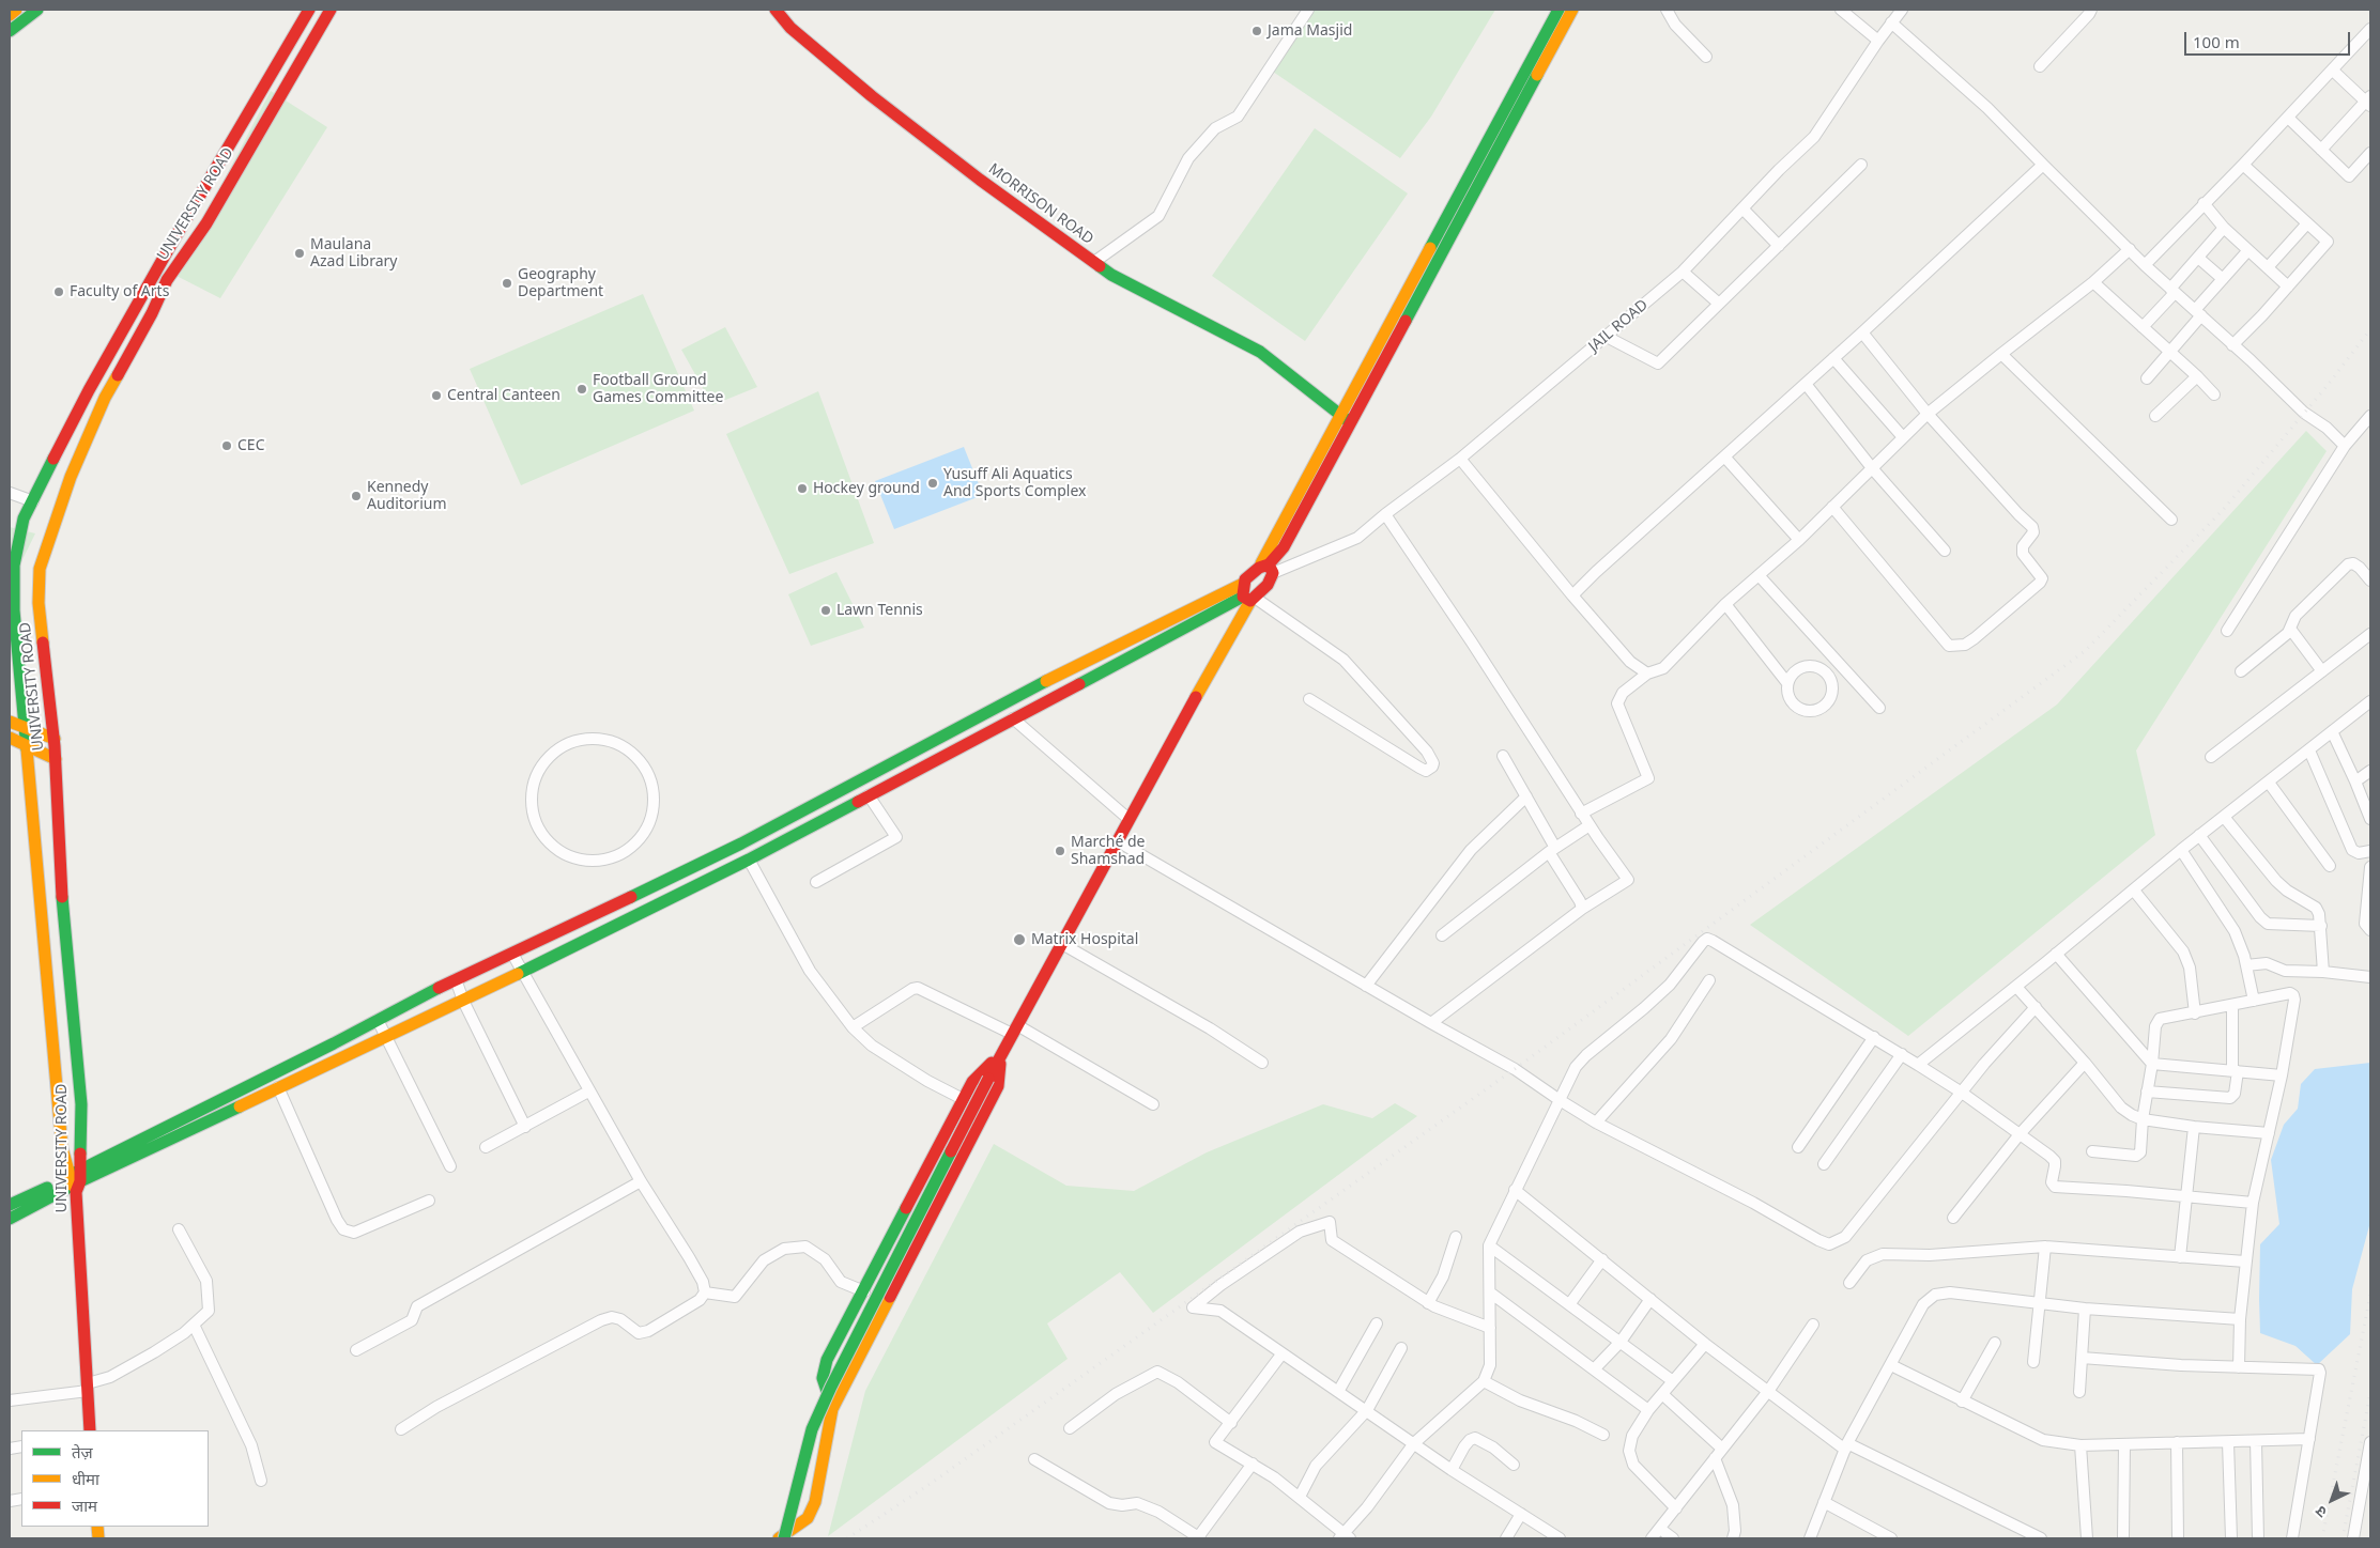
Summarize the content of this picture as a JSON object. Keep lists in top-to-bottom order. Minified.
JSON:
{"streets":{"main road":["UNIVERSITY ROAD","MORRISON ROAD"],"street":["JAIL ROAD"]},"places":["Jama Masjid","Maulana Azad Library","Geography Department","Faculty of Arts","Football Ground Games Committee","Central Canteen","CEC","Yusuff Ali Aquatics And Sports Complex","Hockey ground","Kennedy Auditorium","Lawn Tennis","Marché de Shamshad","Matrix Hospital"],"legend":["तेज़","धीमा","जाम"],"scale_bar":"100 m","north":"bottom left"}
